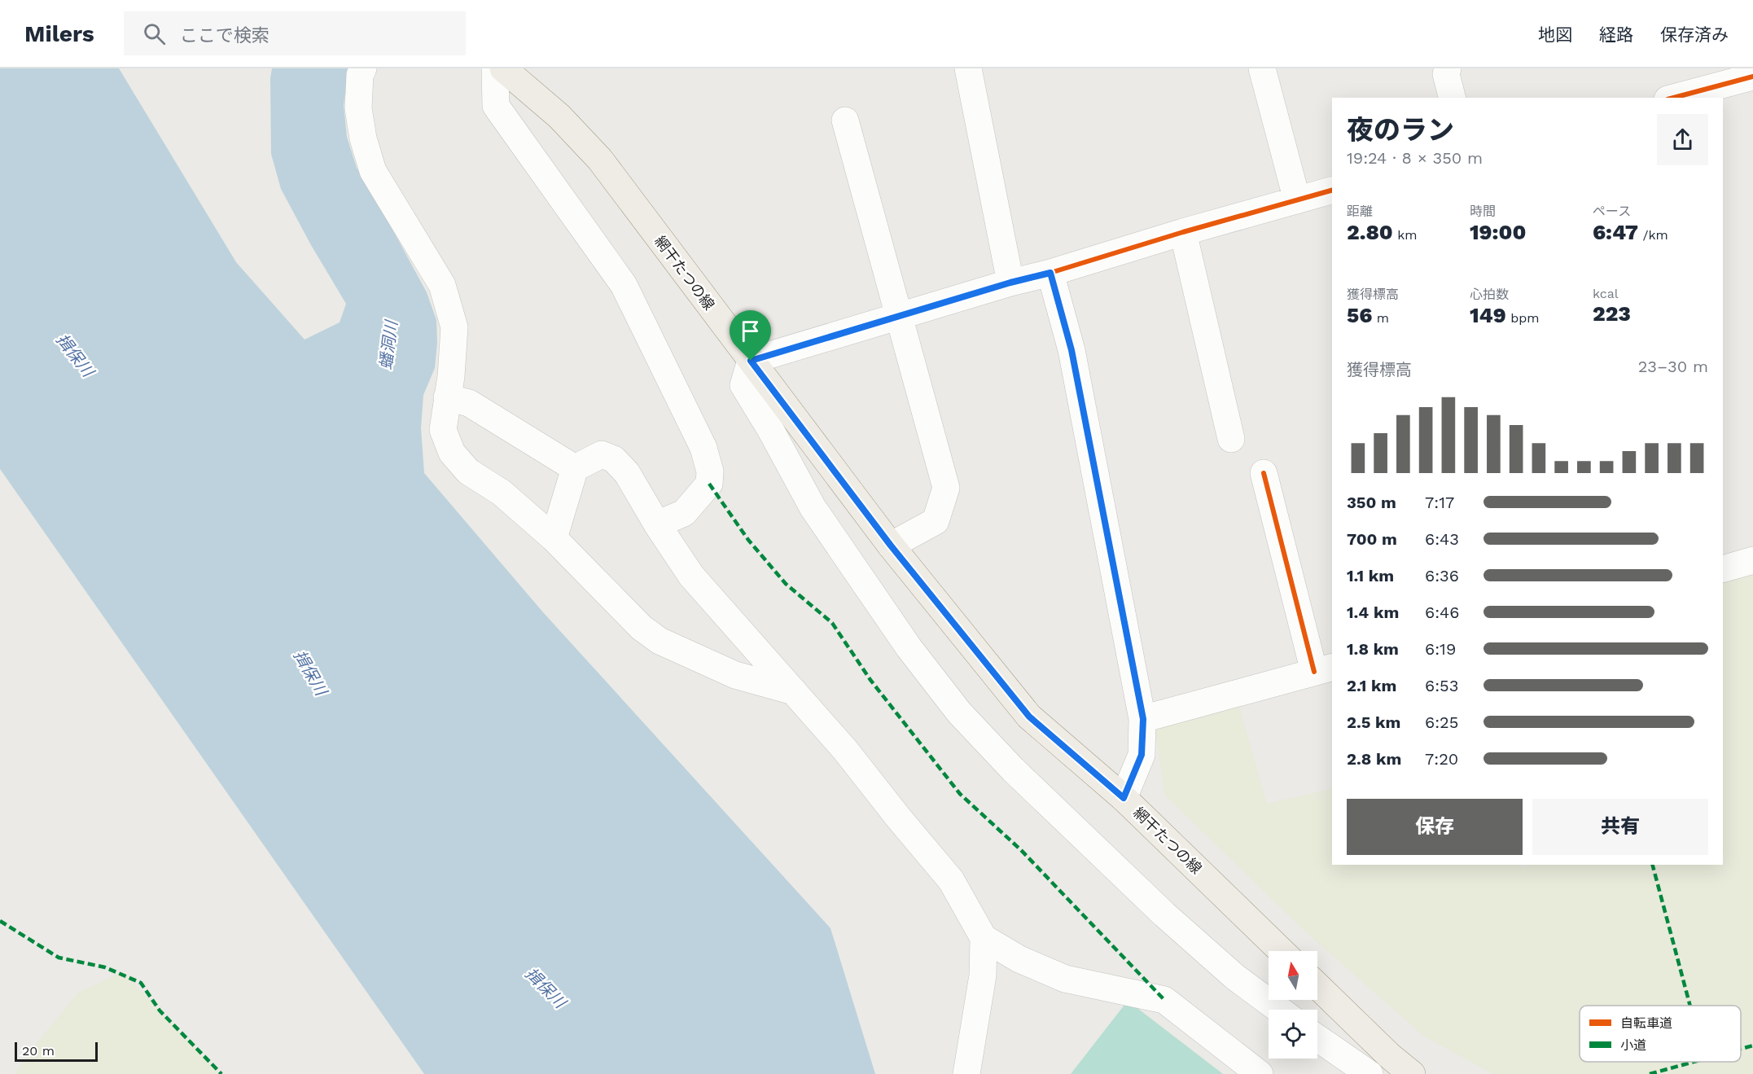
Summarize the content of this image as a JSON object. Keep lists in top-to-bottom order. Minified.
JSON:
{"streets":{"main road":["網干たつの線"]},"water":["蟠洞川","揖保川"],"legend":["自転車道","小道"],"scale_bar":"20 m","north":"top","page":{"header":"Milers","search":"ここで検索","nav":["地図","経路","保存済み"],"heading":["夜のラン","19:24 · 8 × 350 m"],"stats":[["距離","2.80 km"],["時間","19:00"],["ペース","6:47 /km"],["獲得標高","56 m"],["心拍数","149 bpm"],["kcal","223"]],"chart":["獲得標高","23–30 m"],"list":[{"name":"350 m","note":"7:17"},{"name":"700 m","note":"6:43"},{"name":"1.1 km","note":"6:36"},{"name":"1.4 km","note":"6:46"},{"name":"1.8 km","note":"6:19"},{"name":"2.1 km","note":"6:53"},{"name":"2.5 km","note":"6:25"},{"name":"2.8 km","note":"7:20"}],"buttons":["保存","共有"],"scale":"20 m"}}
